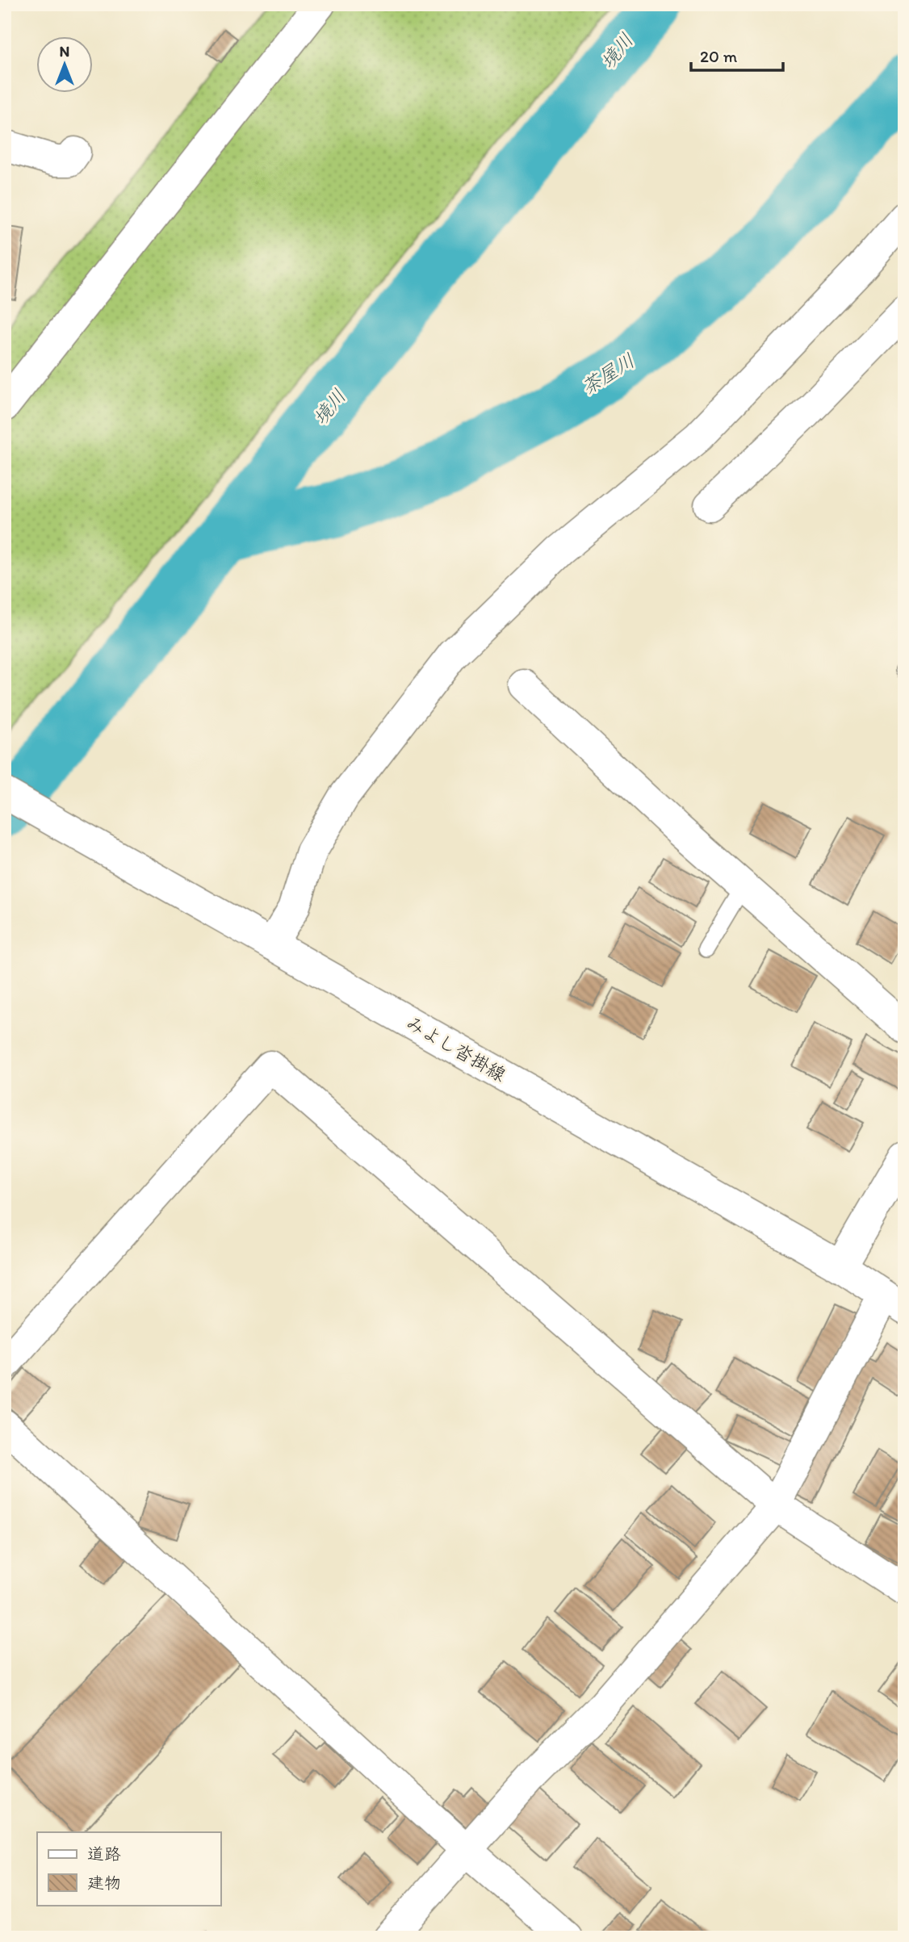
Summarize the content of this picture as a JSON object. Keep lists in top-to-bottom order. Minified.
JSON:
{"streets":{"street":["みよし沓掛線"]},"water":["境川","茶屋川"],"legend":["道路","建物"],"scale_bar":"20 m","north":"top"}
